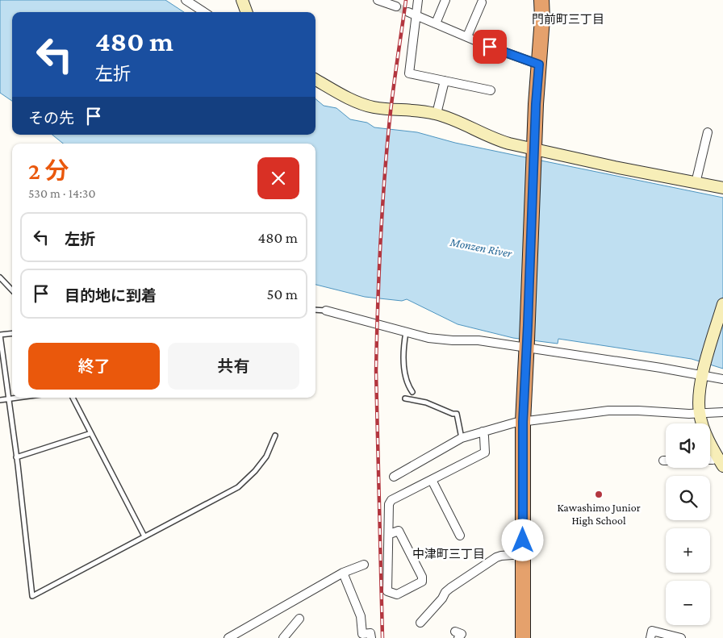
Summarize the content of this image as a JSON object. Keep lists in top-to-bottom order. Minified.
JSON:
{"districts":["門前町三丁目","中津町三丁目"],"water":["Monzen River"],"places":["Kawashimo Junior High School"],"page":{"turn":["480 m","左折"],"then":"その先","heading":["2 分","530 m · 14:30"],"list":[{"name":"左折","value":"480 m"},{"name":"目的地に到着","value":"50 m"}],"buttons":["終了","共有"],"map_buttons":["+","−"]}}
